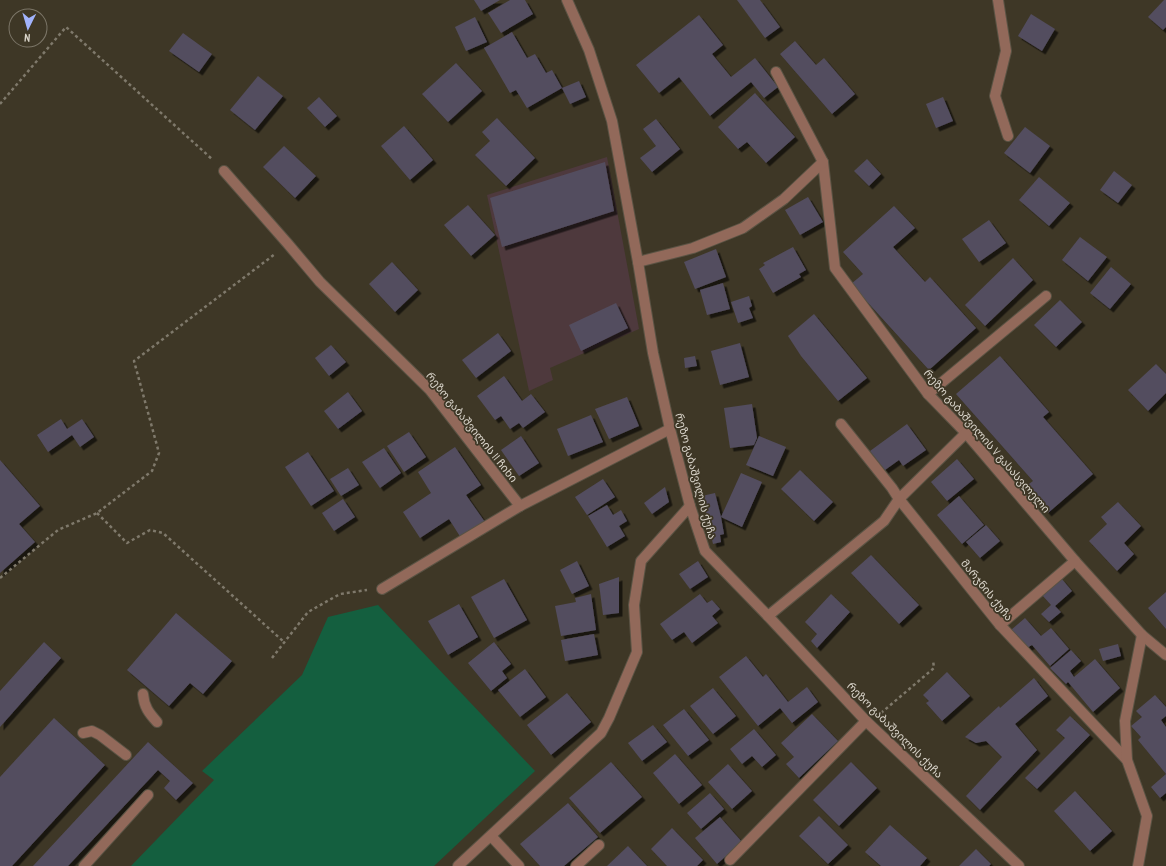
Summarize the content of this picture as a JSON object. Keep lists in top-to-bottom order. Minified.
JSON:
{"streets":{"street":["რეზო გაბაშვილის II ჩიხი","რეზო გაბაშვილის V გასასვლელი","რეზო გაბაშვილის ქუჩა","მარჯნის ქუჩა"]},"north":"bottom"}
